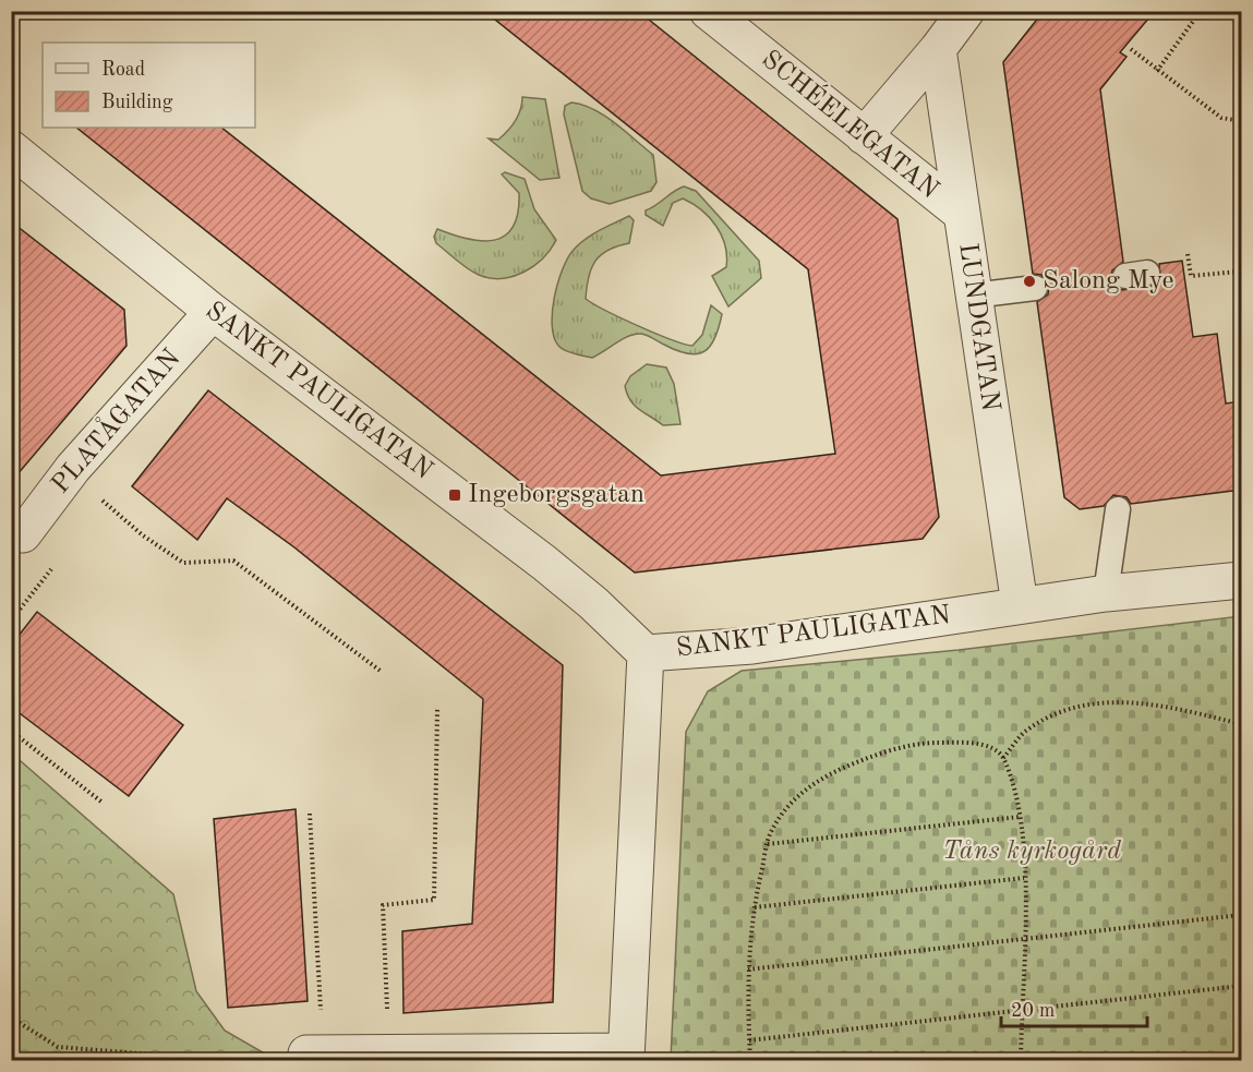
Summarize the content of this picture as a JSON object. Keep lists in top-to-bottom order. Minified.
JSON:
{"streets":{"street":["SCHÉELEGATAN","LUNDGATAN","SANKT PAULIGATAN","PLATÅGATAN"]},"crossings":[["SCHÉELEGATAN","LUNDGATAN"],["LUNDGATAN","SANKT PAULIGATAN"],["SANKT PAULIGATAN","PLATÅGATAN"]],"parks":["Tåns kyrkogård"],"places":{"other":["Salong Mye"],"transit":["Ingeborgsgatan"]},"legend":["Road","Building"],"scale_bar":"20 m"}
